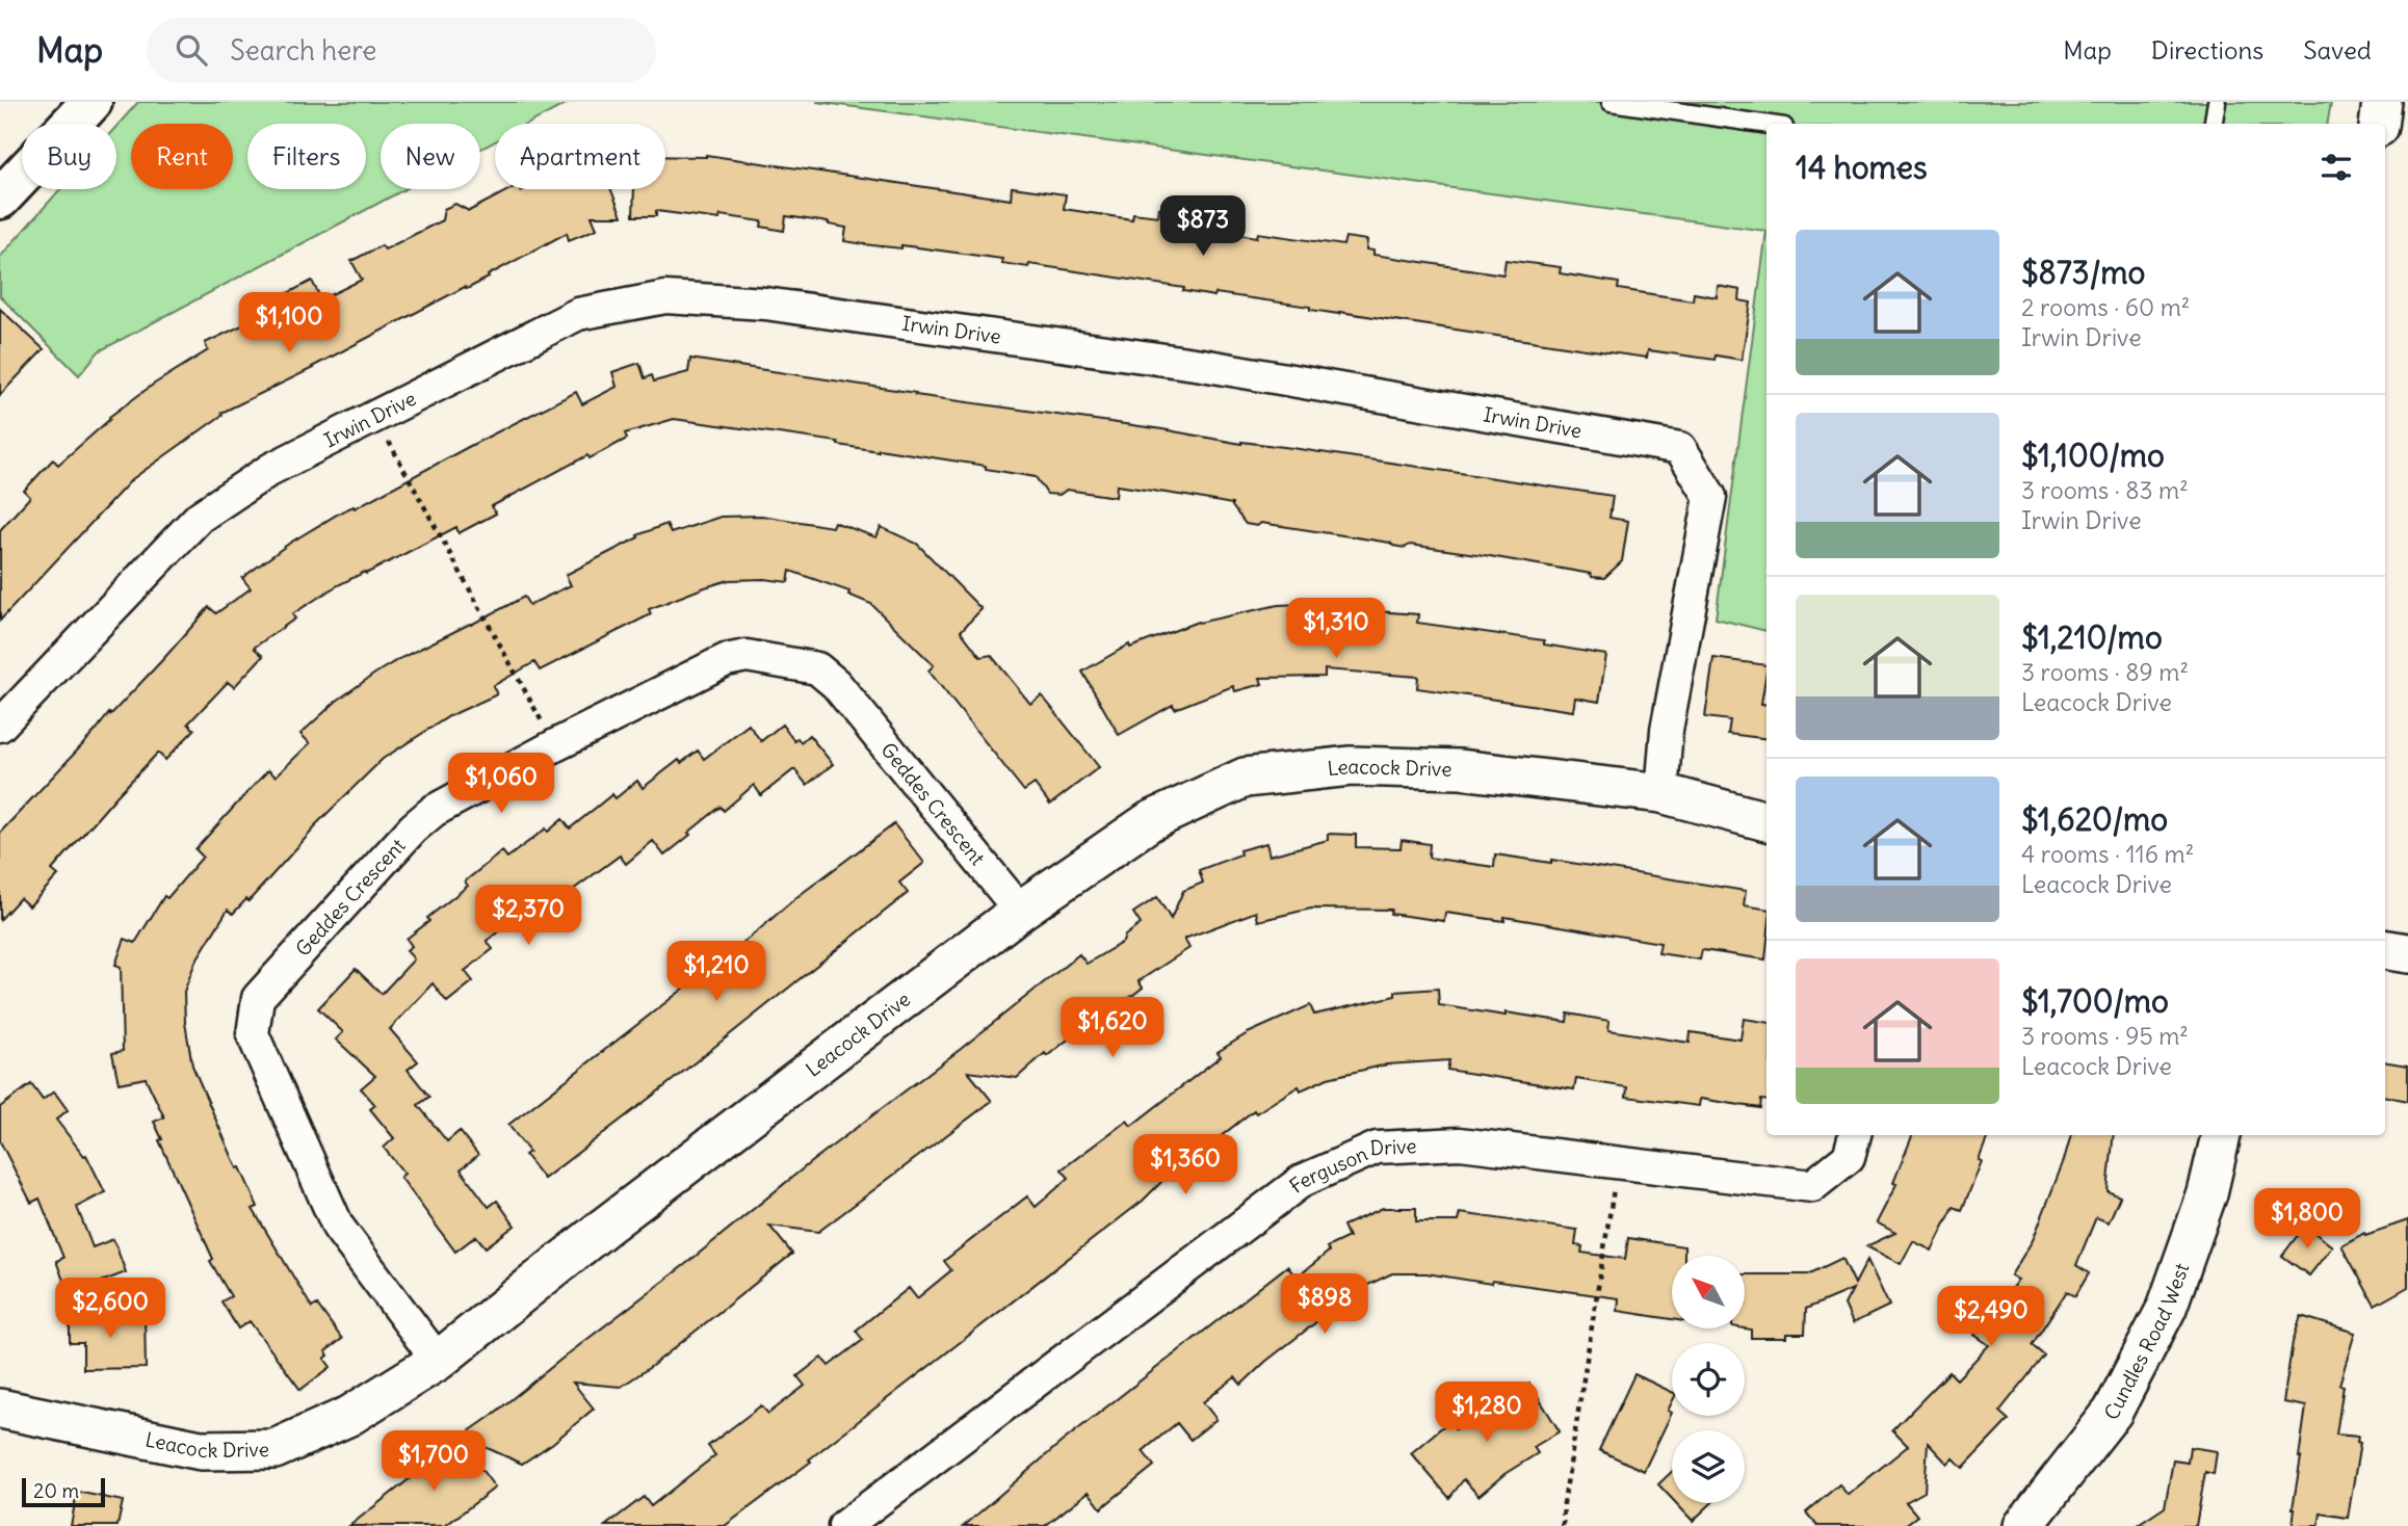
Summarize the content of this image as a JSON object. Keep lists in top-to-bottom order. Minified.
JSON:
{"streets":{"street":["Irwin Drive","Leacock Drive","Geddes Crescent","Ferguson Drive","Cundles Road West"]},"crossings":[["Irwin Drive","Leacock Drive"],["Leacock Drive","Geddes Crescent"]],"scale_bar":"20 m","north":"top left","page":{"header":"Map","search":"Search here","nav":["Map","Directions","Saved"],"chip":["Buy","Rent","Filters","New","Apartment"],"heading":"14 homes","price":["$873","$1,100","$1,310","$1,060","$2,370","$1,210","$1,620","$1,360","$1,800","$898","$2,600","$2,490","$1,280","$1,700"],"list":[{"name":"$873/mo","note":"2 rooms · 60 m² · Irwin Drive"},{"name":"$1,100/mo","note":"3 rooms · 83 m² · Irwin Drive"},{"name":"$1,210/mo","note":"3 rooms · 89 m² · Leacock Drive"},{"name":"$1,620/mo","note":"4 rooms · 116 m² · Leacock Drive"},{"name":"$1,700/mo","note":"3 rooms · 95 m² · Leacock Drive"}],"scale":"20 m"}}
